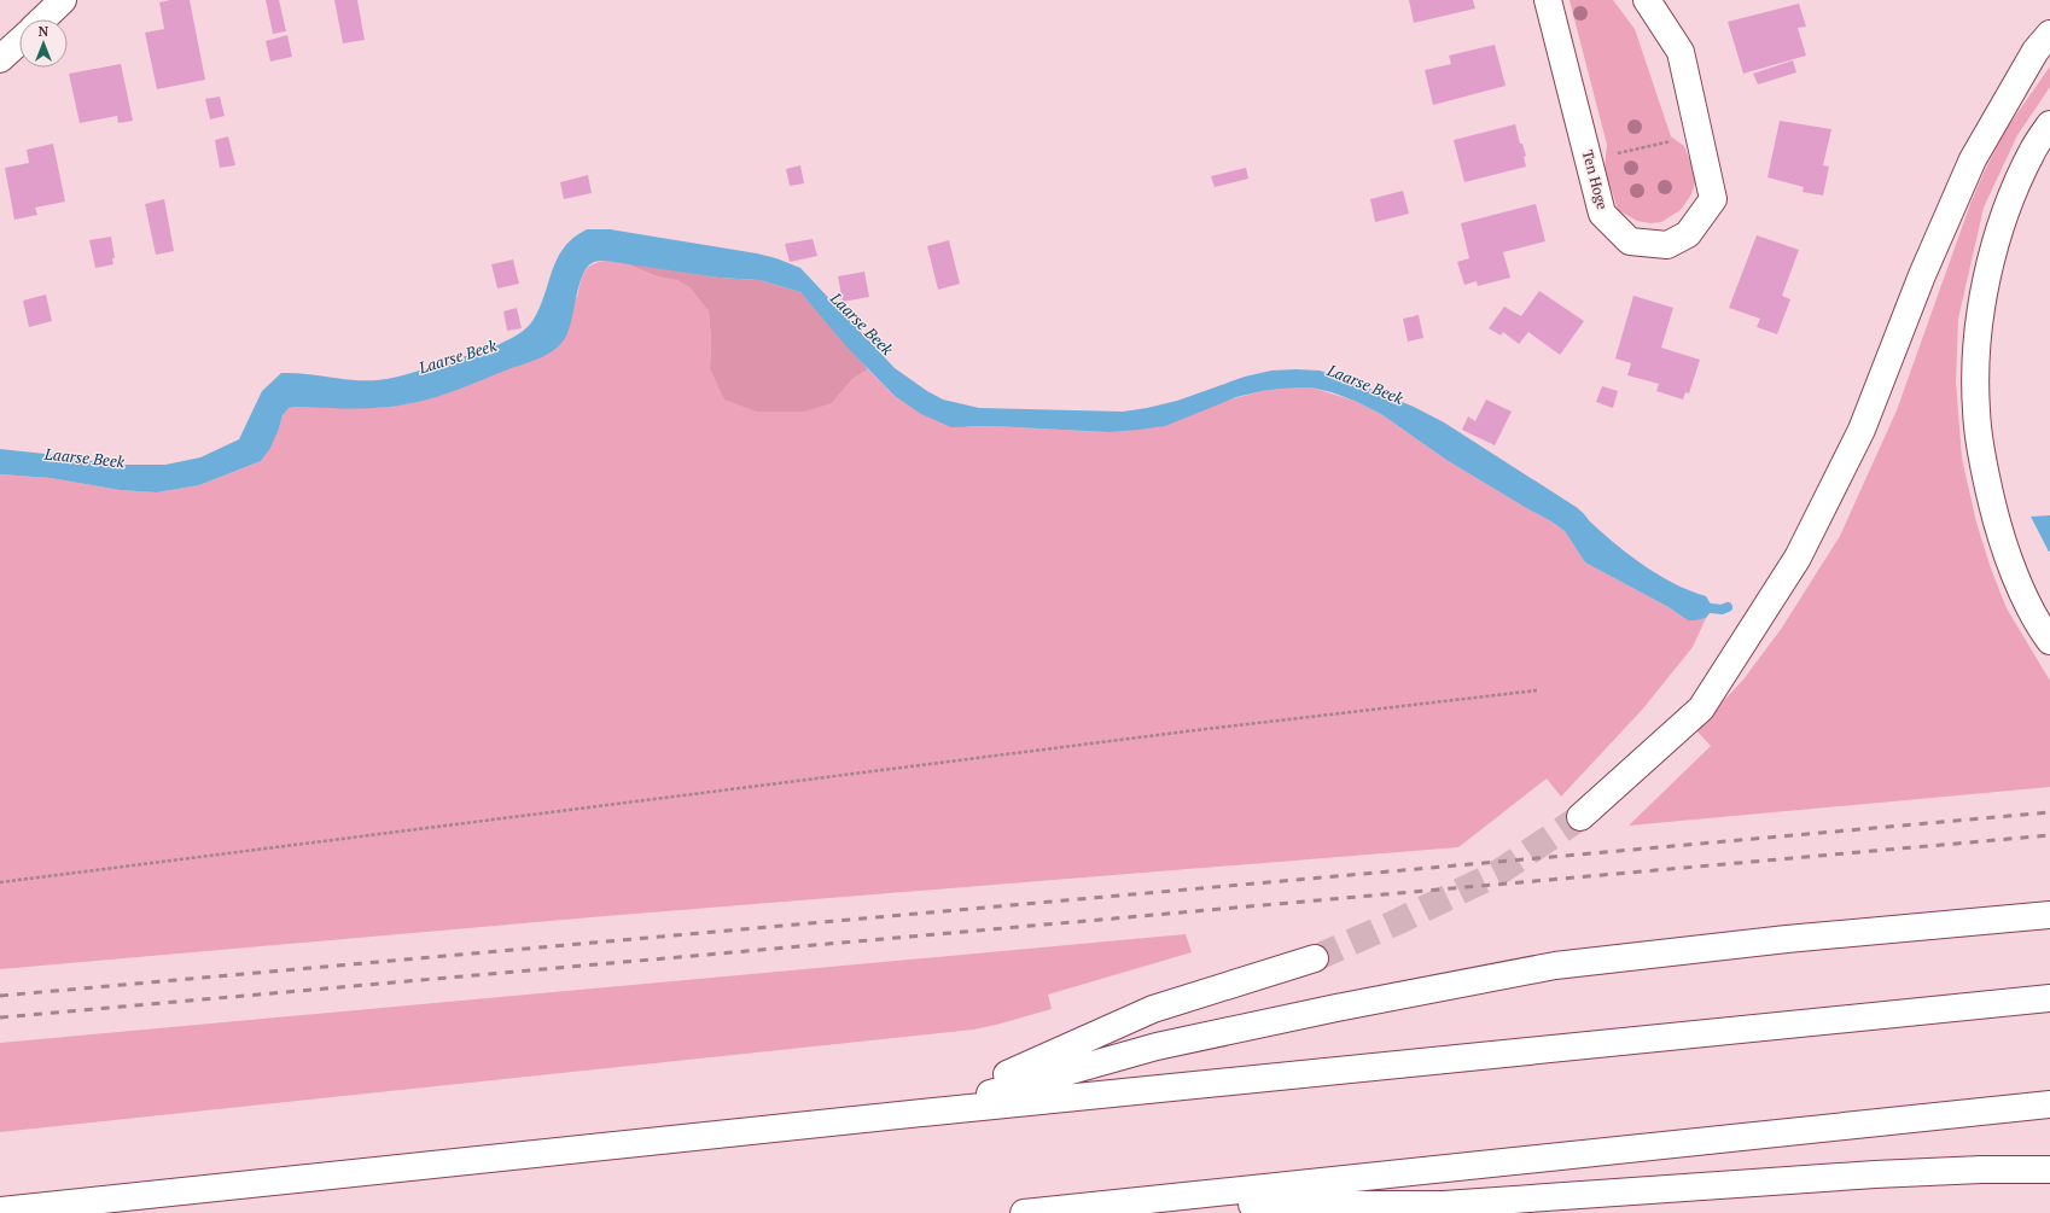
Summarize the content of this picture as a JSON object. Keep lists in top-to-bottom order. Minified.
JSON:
{"streets":{"main road":["Ten Hoge"]},"water":["Laarse Beek"],"north":"top"}
